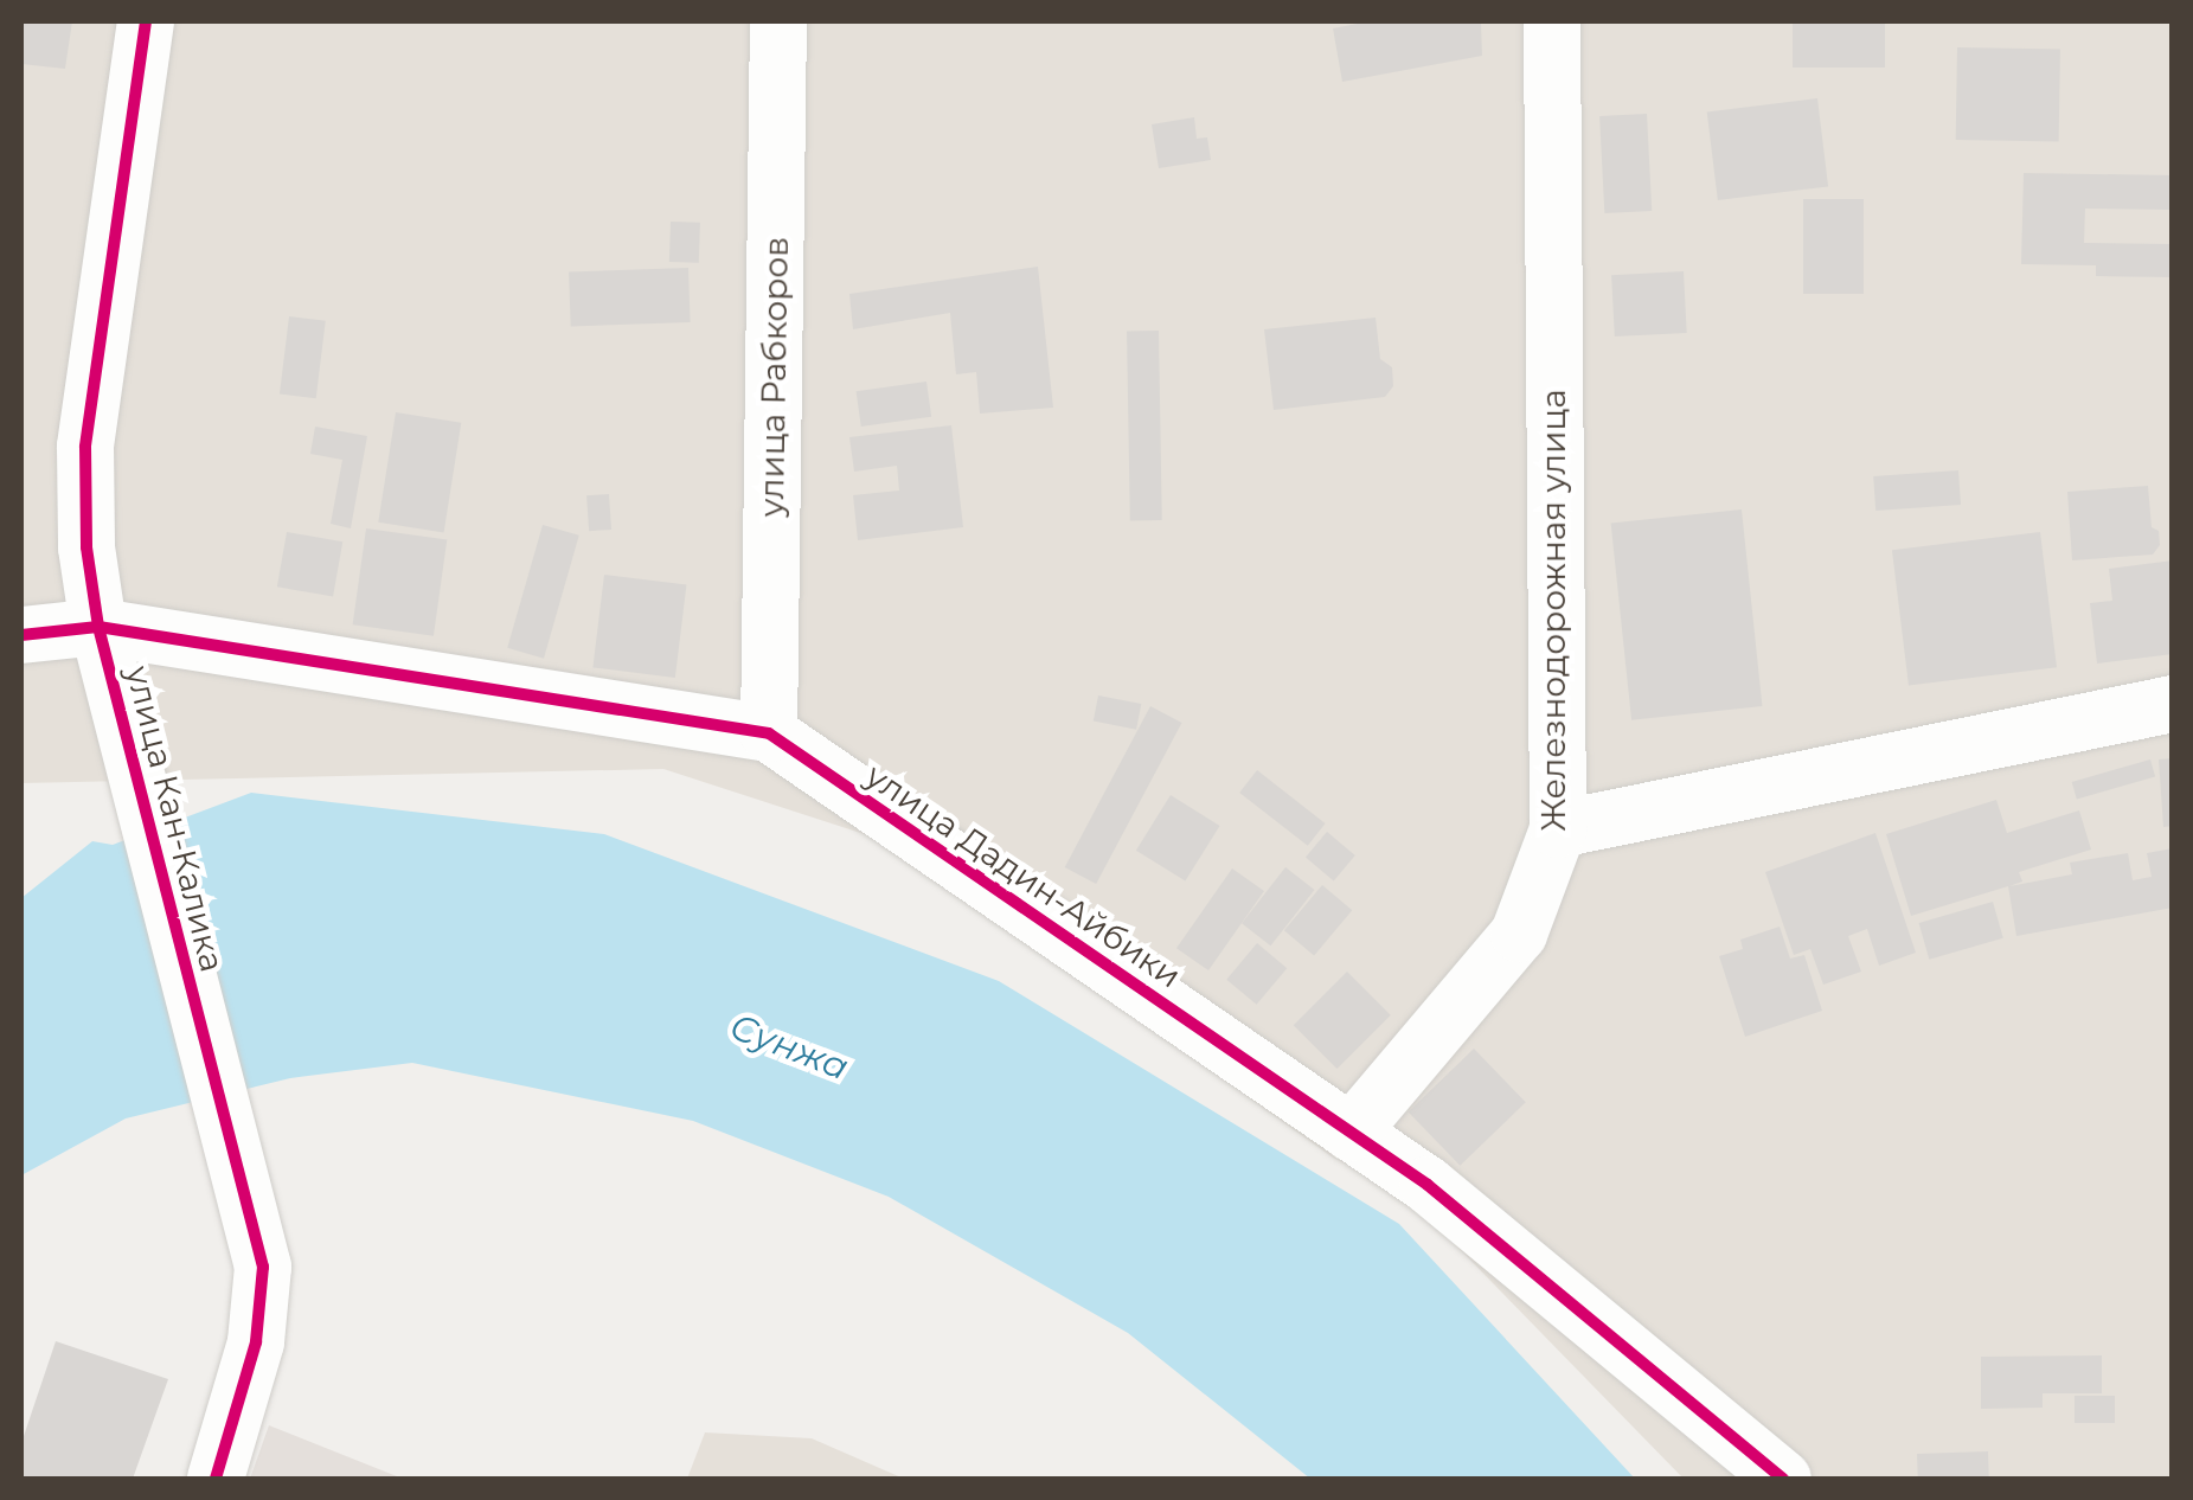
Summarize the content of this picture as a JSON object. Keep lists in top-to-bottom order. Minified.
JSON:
{"streets":{"street":["улица Рабкоров","Железнодорожная улица","улица Кан-Калика","улица Дадин-Айбики"]},"crossings":[["улица Рабкоров","улица Дадин-Айбики"],["Железнодорожная улица","улица Дадин-Айбики"],["улица Кан-Калика","улица Дадин-Айбики"]],"water":["Сунжа"]}
